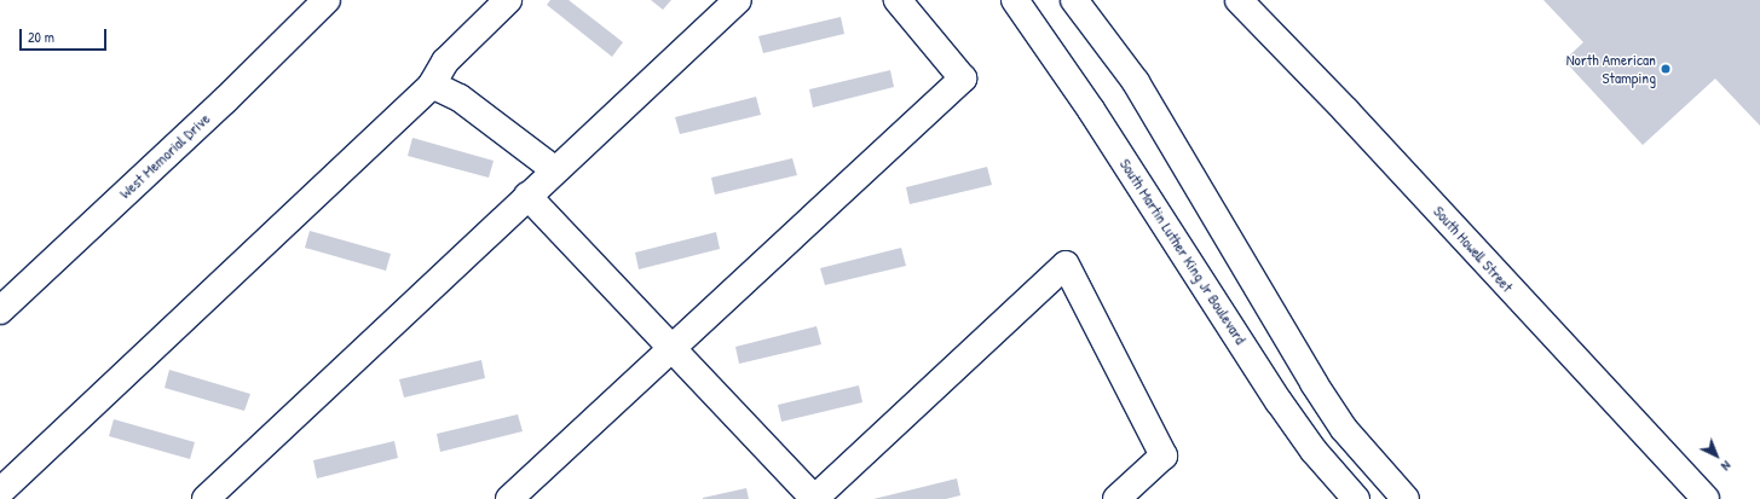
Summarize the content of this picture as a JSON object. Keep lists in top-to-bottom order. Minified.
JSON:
{"streets":{"street":["West Memorial Drive","South Howell Street","South Martin Luther King Jr Boulevard"]},"places":["North American Stamping"],"scale_bar":"20 m","north":"bottom right"}
